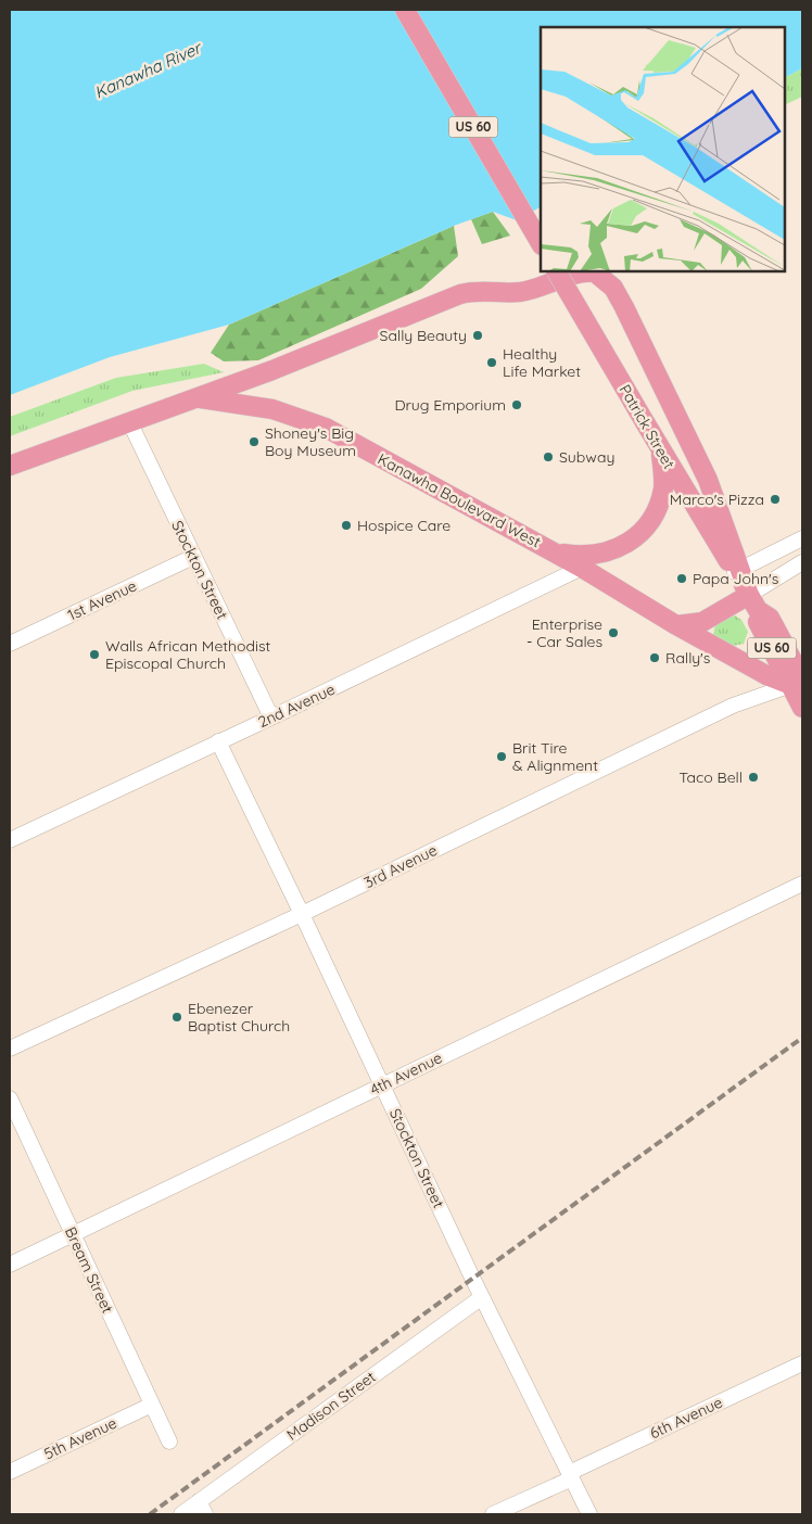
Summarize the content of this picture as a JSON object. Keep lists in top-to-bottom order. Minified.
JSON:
{"streets":{"main road":["US 60","Patrick Street","Kanawha Boulevard West"],"street":["Stockton Street","1st Avenue","2nd Avenue","3rd Avenue","4th Avenue","Bream Street","Madison Street","6th Avenue","5th Avenue"]},"crossings":[["US 60","Kanawha Boulevard West"],["US 60","3rd Avenue"],["Patrick Street","Kanawha Boulevard West"],["Kanawha Boulevard West","Stockton Street"],["Kanawha Boulevard West","2nd Avenue"],["Kanawha Boulevard West","3rd Avenue"],["Stockton Street","1st Avenue"],["Stockton Street","2nd Avenue"],["Stockton Street","3rd Avenue"],["Stockton Street","4th Avenue"],["Stockton Street","Madison Street"],["Stockton Street","6th Avenue"],["4th Avenue","Bream Street"],["Bream Street","5th Avenue"]],"water":["Kanawha River"],"places":["Sally Beauty","Healthy Life Market","Drug Emporium","Shoney's Big Boy Museum","Subway","Marco's Pizza","Hospice Care","Papa John's","Enterprise - Car Sales","Walls African Methodist Episcopal Church","Rally's","Brit Tire & Alignment","Taco Bell","Ebenezer Baptist Church"]}
